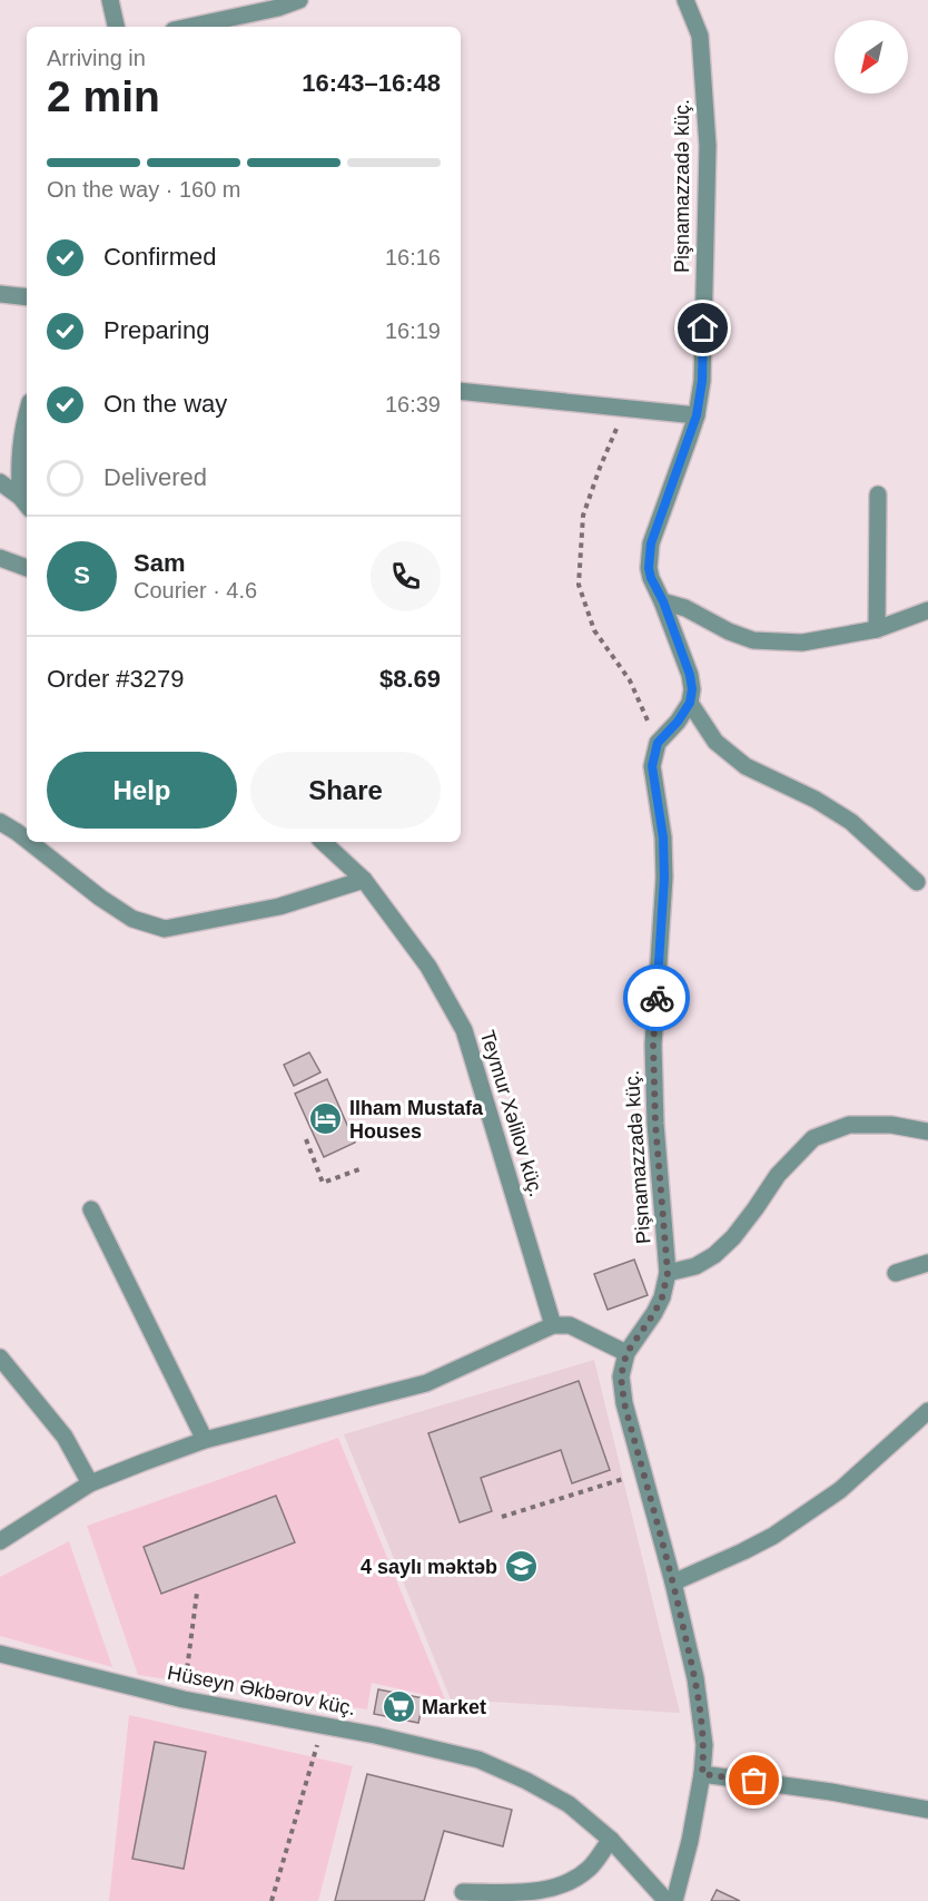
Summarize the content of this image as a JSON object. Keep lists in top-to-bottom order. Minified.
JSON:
{"streets":{"street":["Pişnamazzadə küç.","Teymur Xəlilov küç.","Hüseyn Əkbərov küç."]},"places":{"hotel":["Ilham Mustafa Houses"],"school or university":["4 saylı məktəb"],"supermarket":["Market"]},"north":"bottom left","page":{"heading":["2 min","Arriving in","16:43–16:48"],"panel":["Sam","Courier · 4.6","Order #3279","$8.69"],"bar":"On the way · 160 m","list":[["Confirmed","16:16"],["Preparing","16:19"],["On the way","16:39"],"Delivered"],"round":"S","buttons":["Help","Share"]}}
